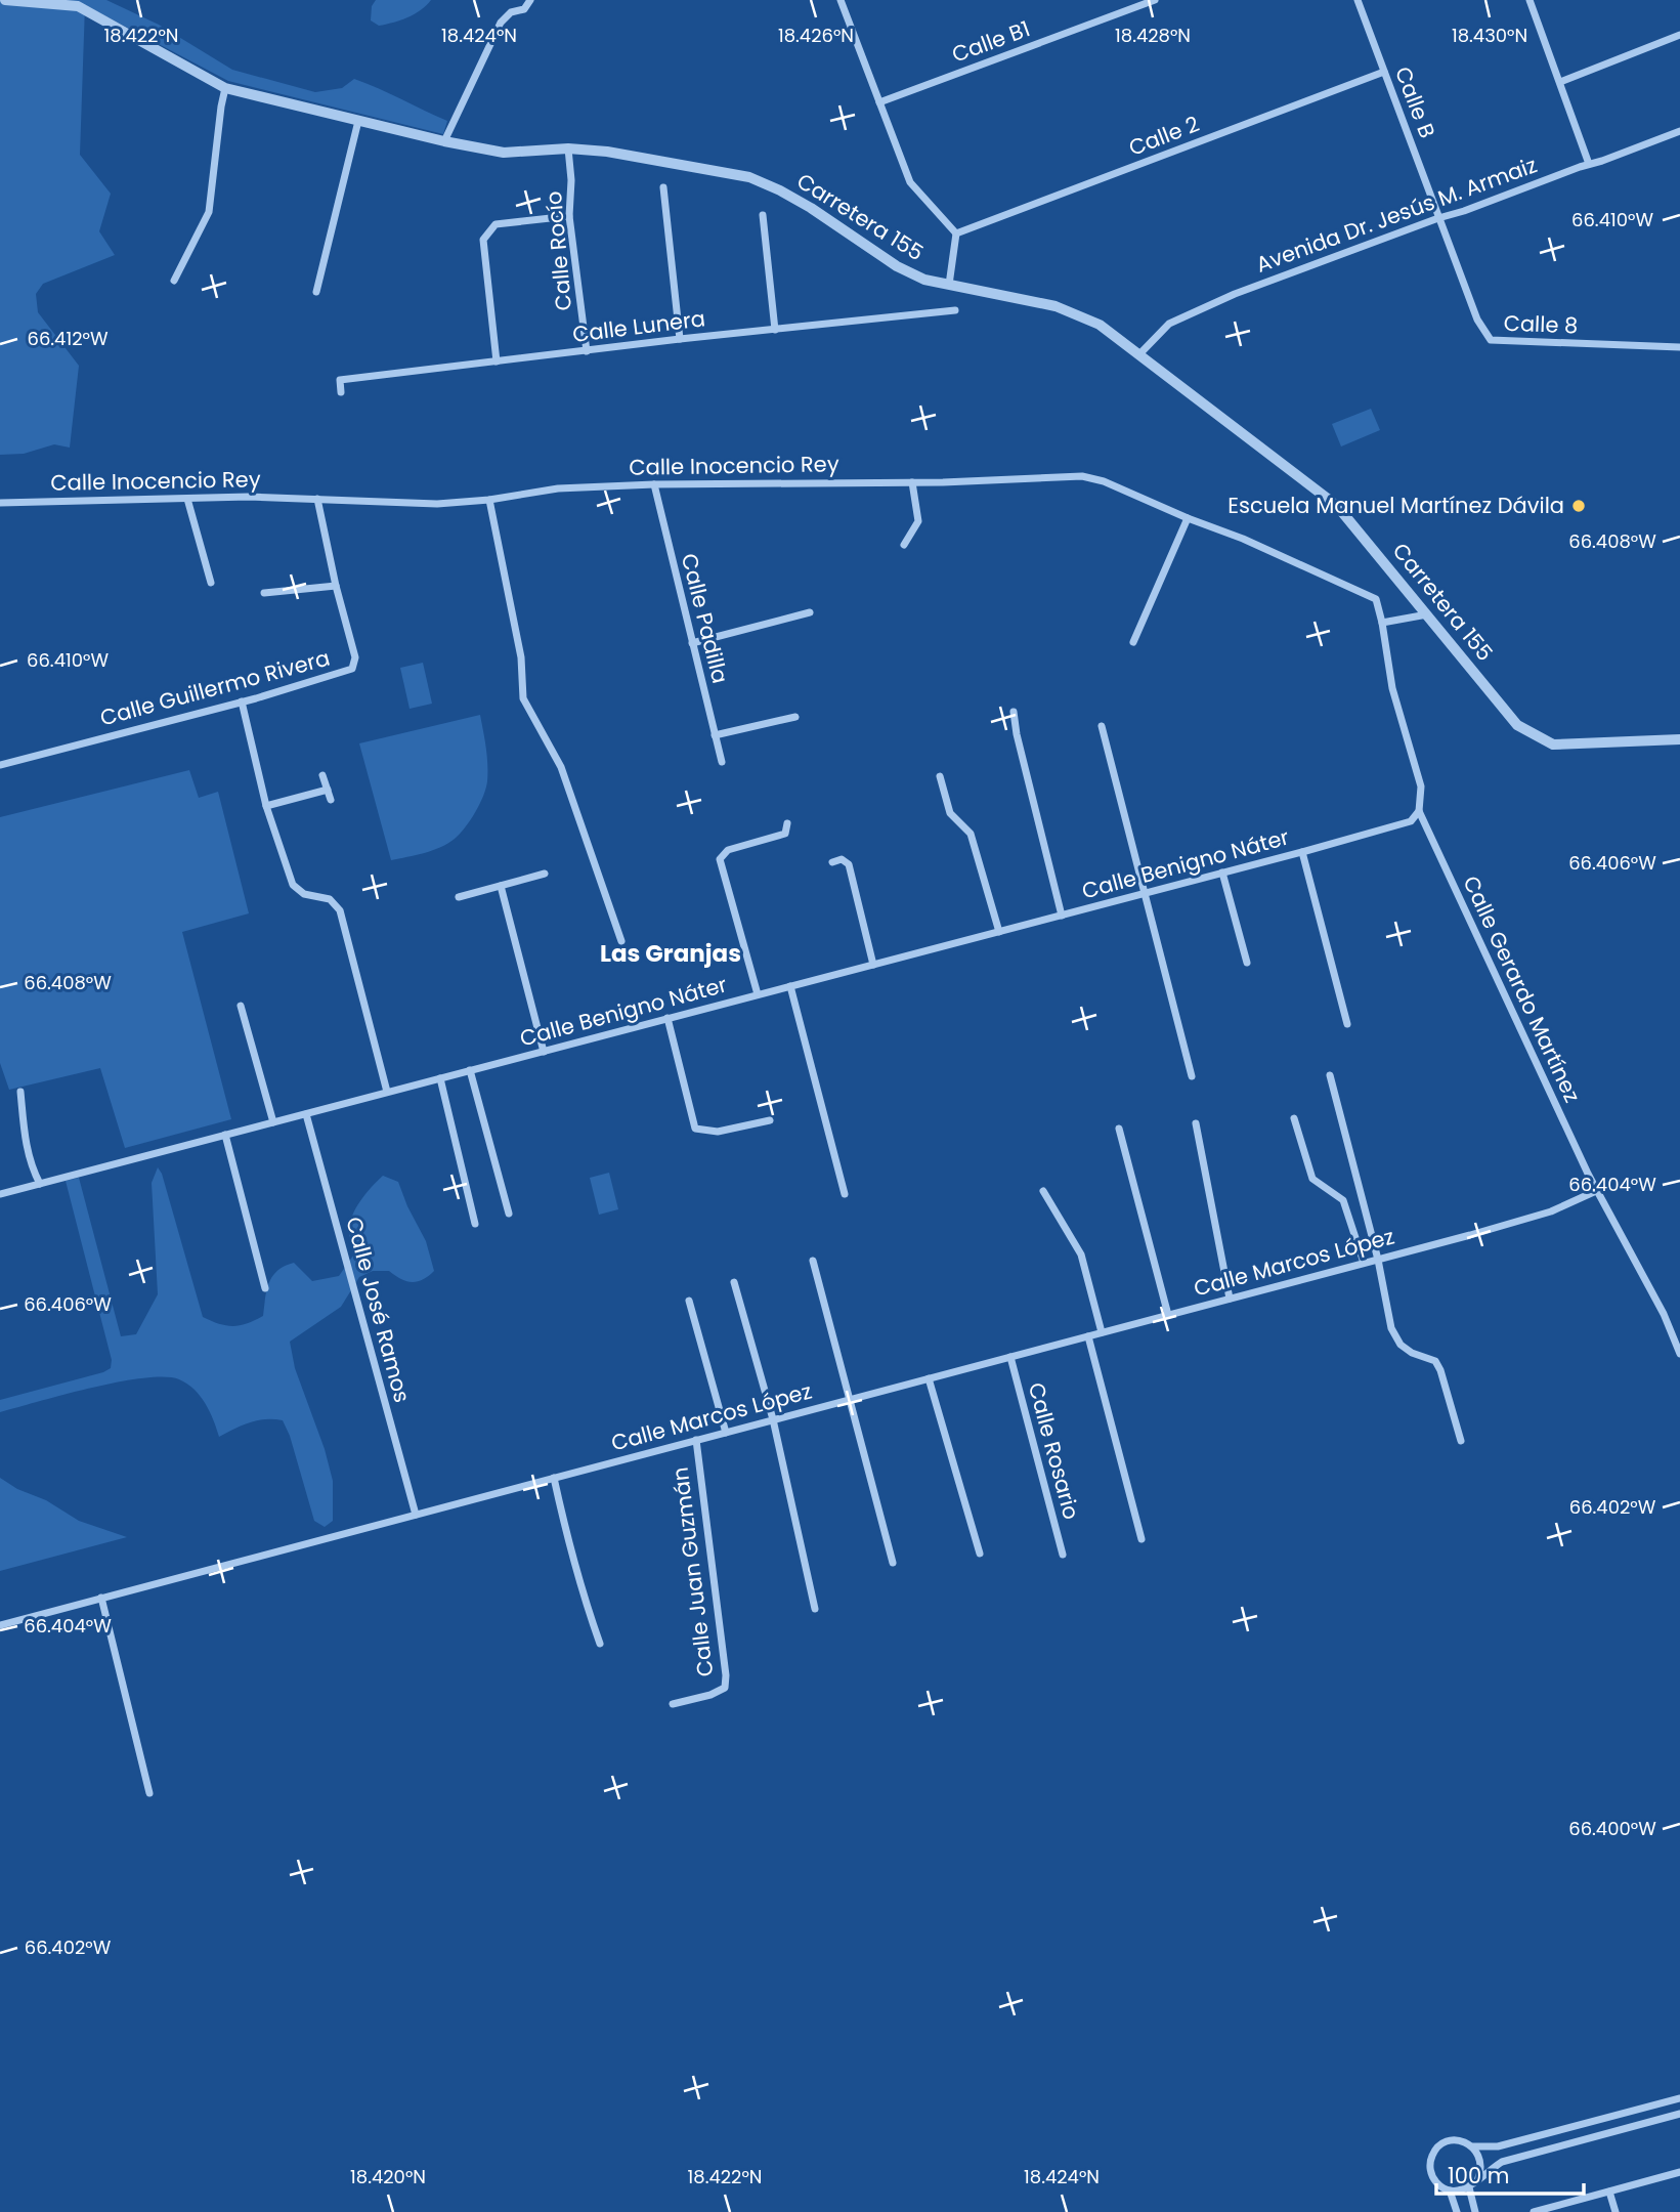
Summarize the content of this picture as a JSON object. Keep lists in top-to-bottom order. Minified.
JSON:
{"streets":{"street":["Calle B1","Calle B","Calle 2","Avenida Dr. Jesús M. Armaiz","Carretera 155","Calle Rocío","Calle 8","Calle Lunera","Calle Inocencio Rey","Calle Padilla","Calle Guillermo Rivera","Calle Benigno Náter","Calle Gerardo Martínez","Calle Marcos López","Calle José Ramos","Calle Rosario","Calle Juan Guzmán"]},"crossings":[["Calle B","Calle 2"],["Calle B","Avenida Dr. Jesús M. Armaiz"],["Calle B","Calle 8"],["Avenida Dr. Jesús M. Armaiz","Carretera 155"],["Avenida Dr. Jesús M. Armaiz","Calle 8"],["Carretera 155","Calle Rocío"],["Calle Rocío","Calle Lunera"],["Calle Inocencio Rey","Calle Padilla"],["Calle Inocencio Rey","Calle Guillermo Rivera"],["Calle Inocencio Rey","Calle Gerardo Martínez"],["Calle Benigno Náter","Calle Gerardo Martínez"],["Calle Benigno Náter","Calle José Ramos"],["Calle Gerardo Martínez","Calle Marcos López"],["Calle Marcos López","Calle José Ramos"],["Calle Marcos López","Calle Rosario"],["Calle Marcos López","Calle Juan Guzmán"]],"districts":["Las Granjas"],"places":["Escuela Manuel Martínez Dávila"],"scale_bar":"100 m","coordinates":["18.422°N","18.424°N","18.426°N","18.428°N","18.430°N","66.410°W","66.412°W","66.408°W","66.406°W","66.404°W","66.402°W","66.400°W","18.420°N"]}
